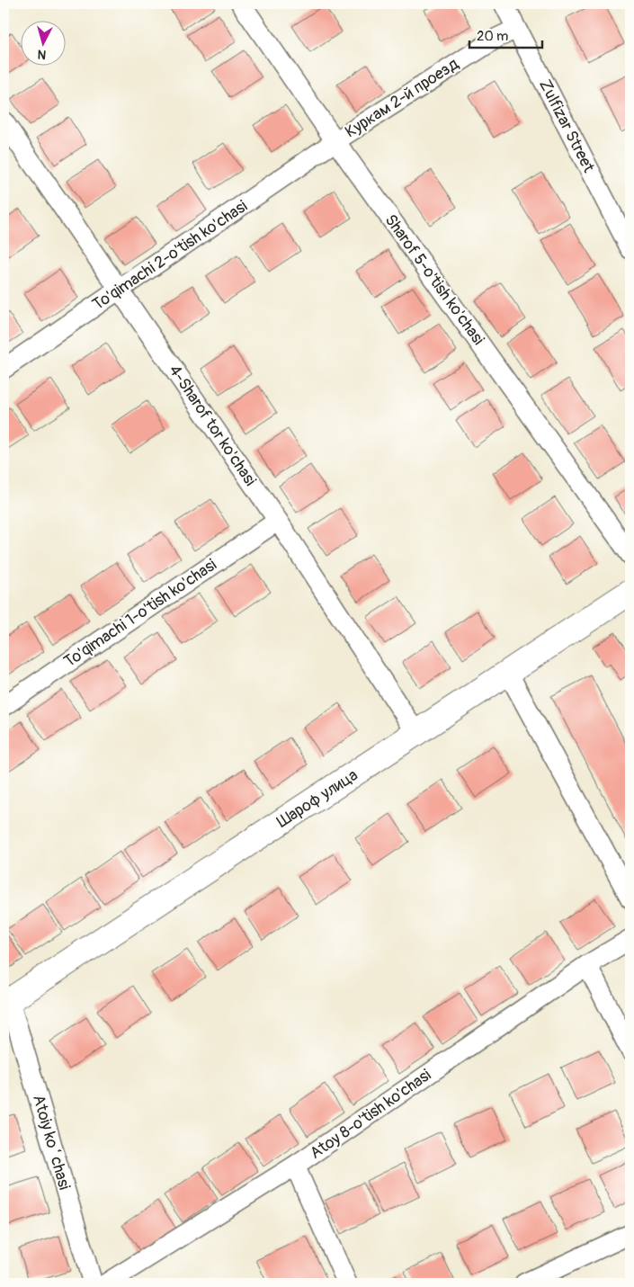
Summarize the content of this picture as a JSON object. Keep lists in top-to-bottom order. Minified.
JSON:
{"streets":{"street":["Куркам 2-й проезд","Zulfizar Street","To'qimachi 2-o'tish ko'chasi","Sharof 5-o'tish ko'chasi","4-Sharof tor ko'chasi","To'qimachi 1-o'tish ko'chasi","Шароф улица","Atoy 8-o'tish ko'chasi","Atoiy koʻchasi"]},"crossings":[["Куркам 2-й проезд","Zulfizar Street"],["Куркам 2-й проезд","To'qimachi 2-o'tish ko'chasi"],["Куркам 2-й проезд","Sharof 5-o'tish ko'chasi"],["To'qimachi 2-o'tish ko'chasi","Sharof 5-o'tish ko'chasi"],["To'qimachi 2-o'tish ko'chasi","4-Sharof tor ko'chasi"],["4-Sharof tor ko'chasi","To'qimachi 1-o'tish ko'chasi"],["4-Sharof tor ko'chasi","Шароф улица"],["Шароф улица","Atoiy koʻchasi"]],"scale_bar":"20 m","north":"bottom"}
